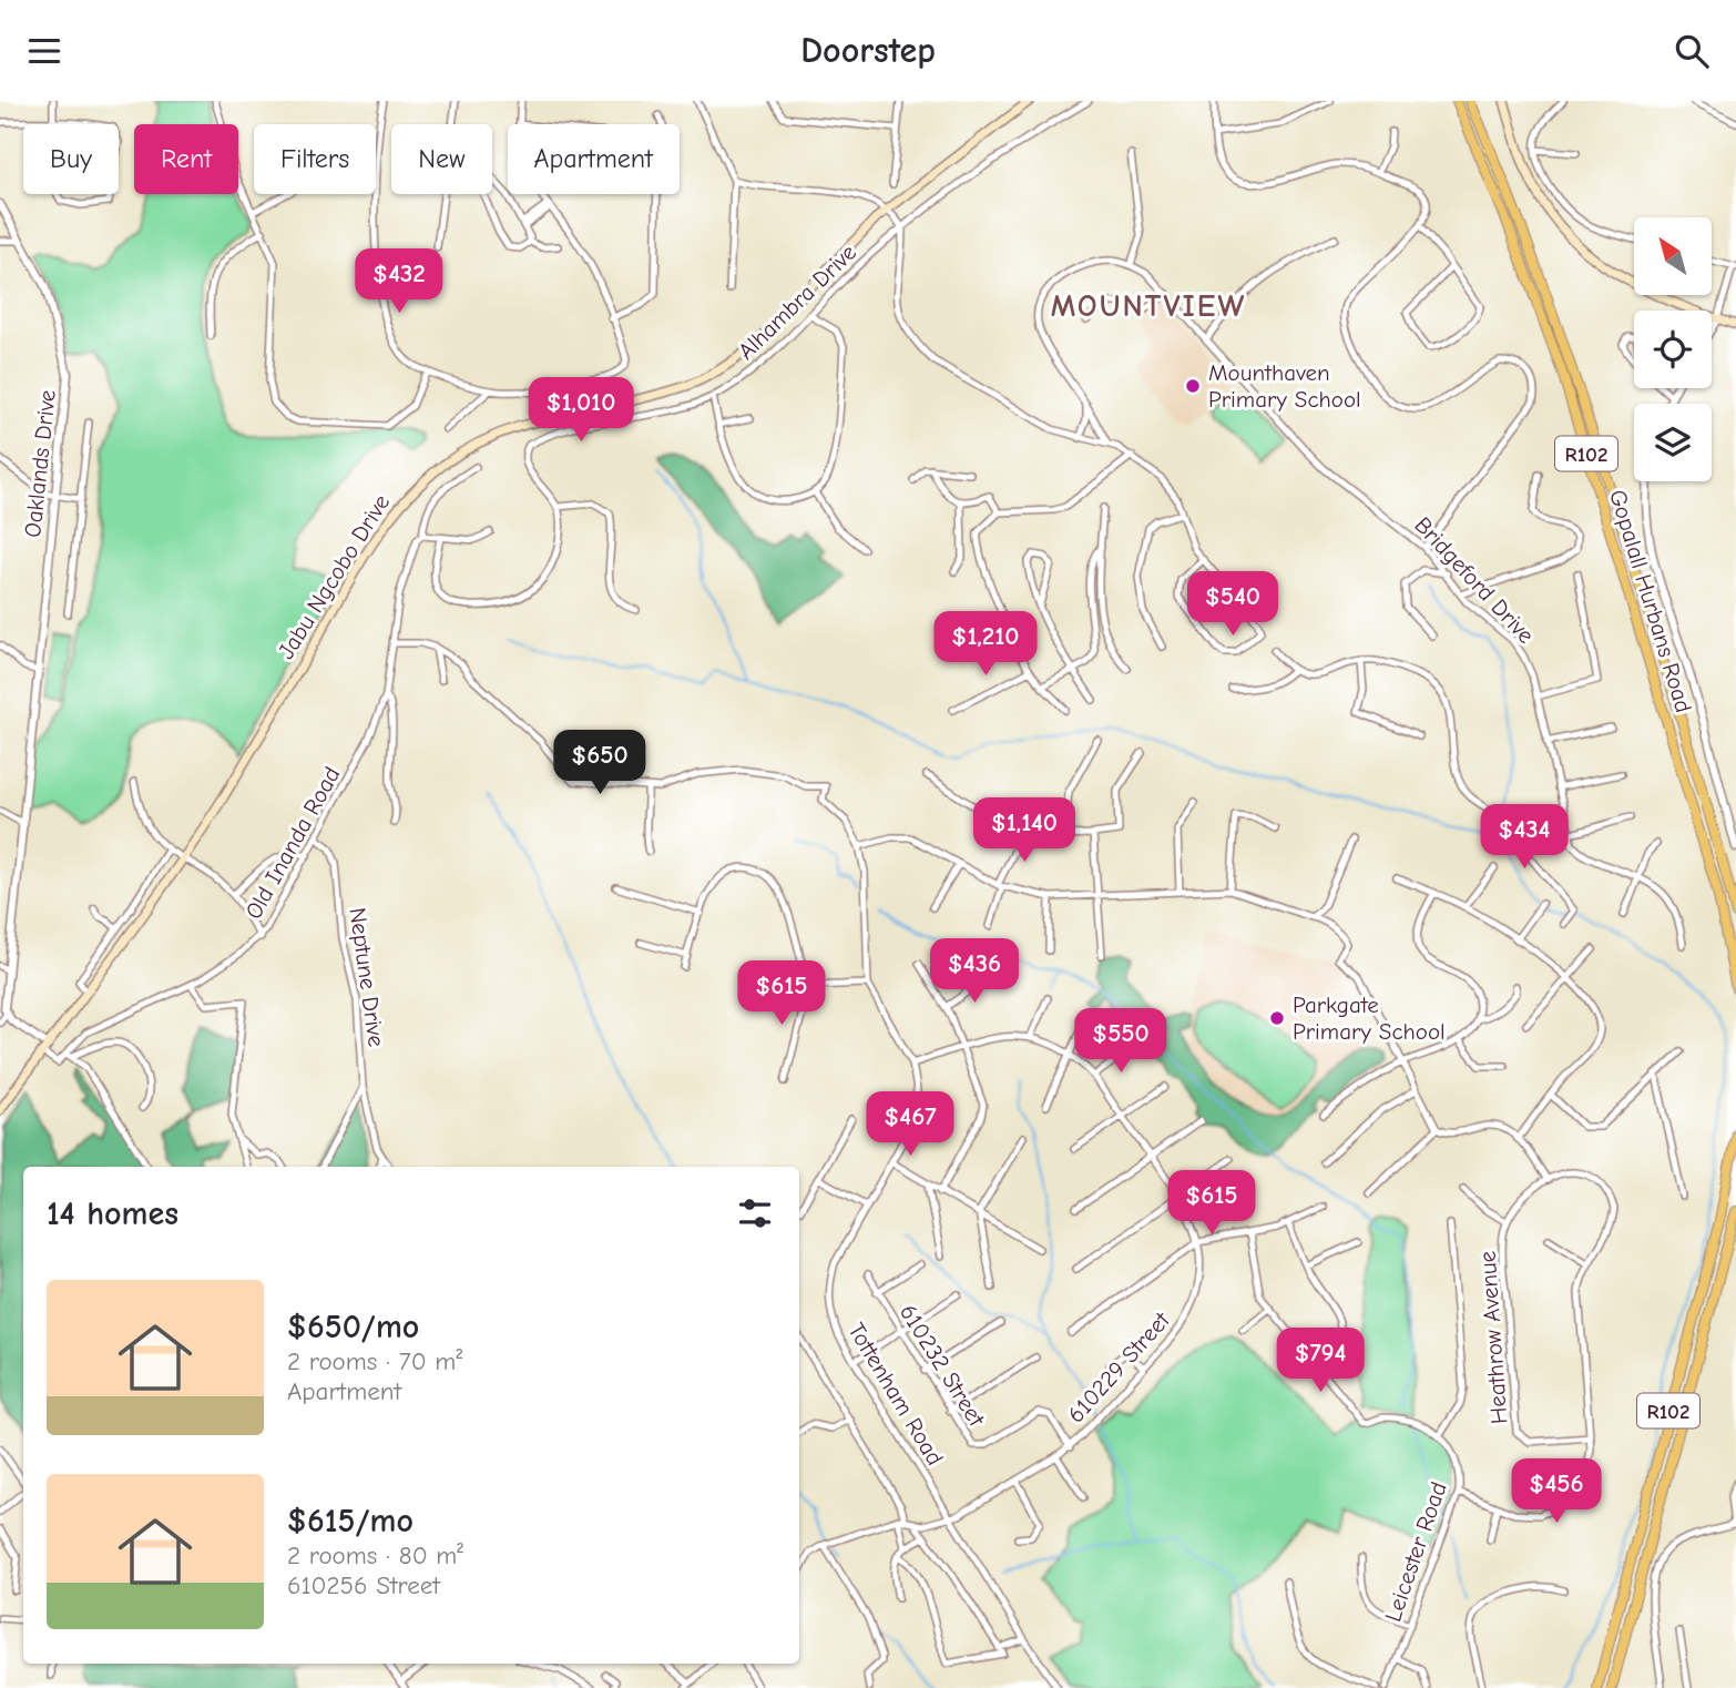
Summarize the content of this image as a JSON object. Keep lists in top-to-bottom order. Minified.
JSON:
{"streets":{"main road":["R102","Jabu Ngcobo Drive","Gopalall Hurbans Road"],"street":["Alhambra Drive","Oaklands Drive","Bridgeford Drive","Old Inanda Road","Neptune Drive","Heathrow Avenue","610232 Street","610229 Street","Tottenham Road","Leicester Road"]},"crossings":[["Old Inanda Road","Neptune Drive"],["610232 Street","610229 Street"],["610229 Street","Tottenham Road"]],"districts":["MOUNTVIEW"],"places":["Mounthaven Primary School","Parkgate Primary School"],"north":"top left","page":{"header":"Doorstep","chip":["Buy","Rent","Filters","New","Apartment"],"price":["$432","$1,010","$540","$1,210","$650","$1,140","$434","$436","$615","$550","$467","$615","$794","$456"],"heading":"14 homes","list":[{"name":"$650/mo","note":"2 rooms · 70 m² · Apartment"},{"name":"$615/mo","note":"2 rooms · 80 m² · 610256 Street"}]}}
